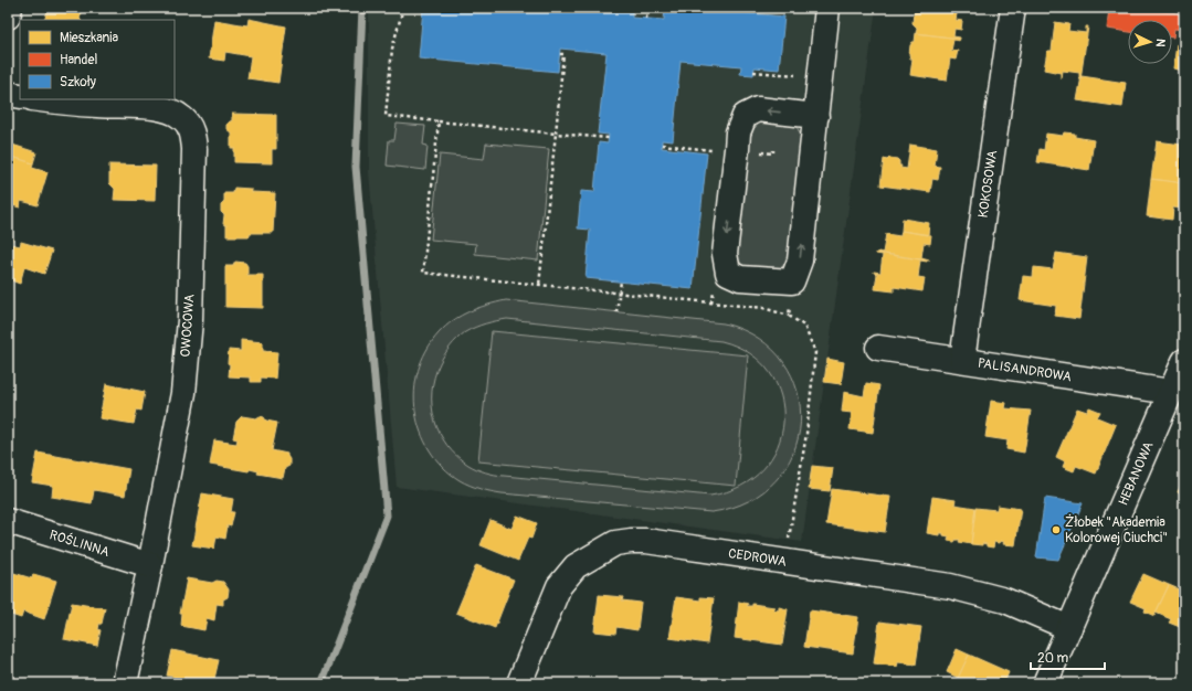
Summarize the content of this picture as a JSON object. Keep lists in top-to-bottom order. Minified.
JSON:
{"streets":{"street":["KOKOSOWA","OWOCOWA","PALISANDROWA","HEBANOWA","ROŚLINNA","CEDROWA"]},"crossings":[["KOKOSOWA","PALISANDROWA"],["OWOCOWA","ROŚLINNA"],["PALISANDROWA","HEBANOWA"],["HEBANOWA","CEDROWA"]],"places":["Żłobek \"Akademia Kolorowej Ciuchci\""],"legend":["Mieszkania","Handel","Szkoły"],"scale_bar":"20 m","north":"right"}
